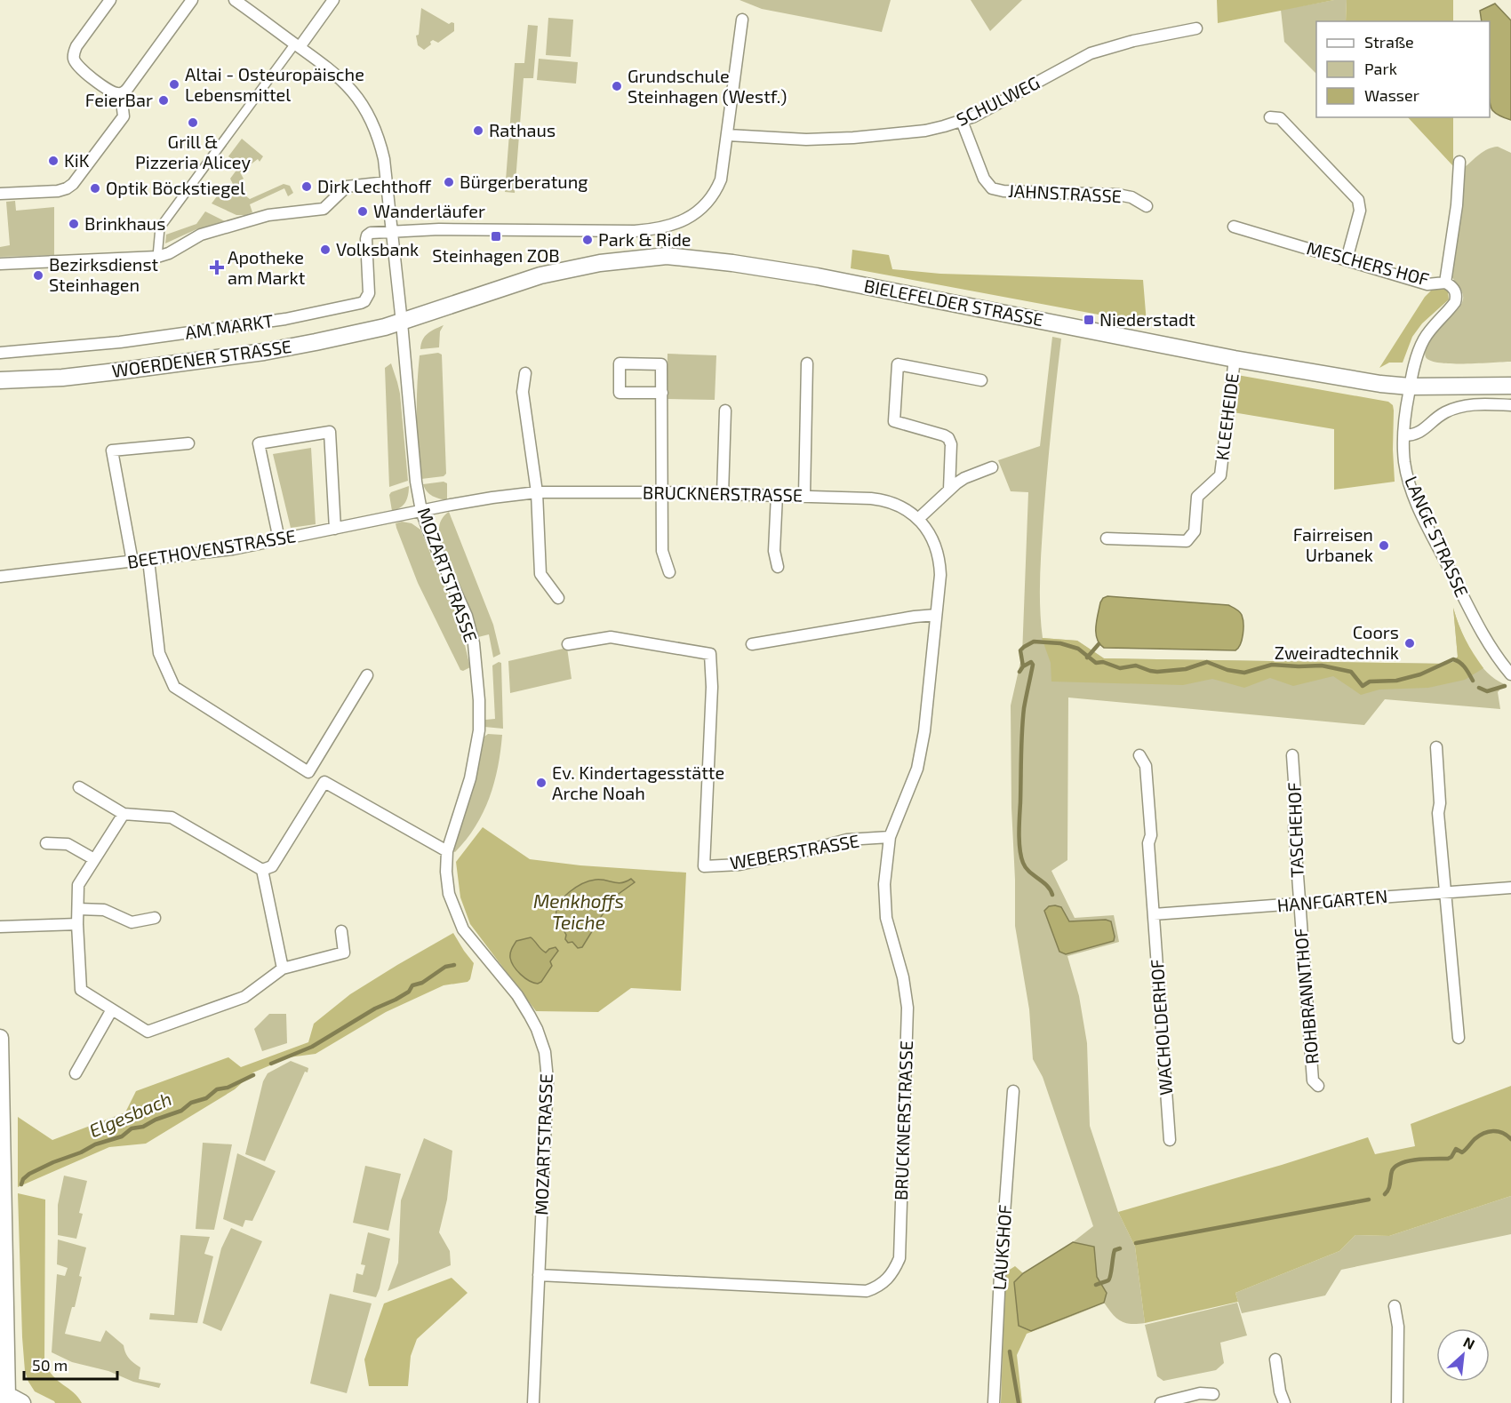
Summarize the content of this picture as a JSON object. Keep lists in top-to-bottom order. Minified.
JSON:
{"streets":{"main road":["BIELEFELDER STRASSE","WOERDENER STRASSE"],"street":["SCHULWEG","JAHNSTRASSE","MESCHERS HOF","AM MARKT","KLEEHEIDE","BRUCKNERSTRASSE","LANGE STRASSE","BEETHOVENSTRASSE","MOZARTSTRASSE","TASCHEHOF","WEBERSTRASSE","HANFGARTEN","ROHBRANNTHOF","WACHOLDERHOF","LAUKSHOF"]},"crossings":[["SCHULWEG","JAHNSTRASSE"],["MESCHERS HOF","BIELEFELDER STRASSE"],["MESCHERS HOF","LANGE STRASSE"],["BIELEFELDER STRASSE","WOERDENER STRASSE"],["BIELEFELDER STRASSE","KLEEHEIDE"],["BIELEFELDER STRASSE","LANGE STRASSE"],["BIELEFELDER STRASSE","MOZARTSTRASSE"],["AM MARKT","MOZARTSTRASSE"],["WOERDENER STRASSE","MOZARTSTRASSE"],["BRUCKNERSTRASSE","BEETHOVENSTRASSE"],["BRUCKNERSTRASSE","MOZARTSTRASSE"],["BRUCKNERSTRASSE","WEBERSTRASSE"],["BEETHOVENSTRASSE","MOZARTSTRASSE"],["TASCHEHOF","HANFGARTEN"],["TASCHEHOF","ROHBRANNTHOF"],["HANFGARTEN","ROHBRANNTHOF"],["HANFGARTEN","WACHOLDERHOF"]],"water":["Menkhoffs Teiche","Elgesbach"],"places":{"other":["Altai - Osteuropäische Lebensmittel","Grundschule Steinhagen (Westf.)","FeierBar","Grill & Pizzeria Alicey","Rathaus","KiK","Bürgerberatung","Dirk Lechthoff","Optik Böckstiegel","Wanderläufer","Brinkhaus","Park & Ride","Volksbank","Bezirksdienst Steinhagen","Fairreisen Urbanek","Coors Zweiradtechnik","Ev. Kindertagesstätte Arche Noah"],"transit":["Steinhagen ZOB","Niederstadt"],"health":["Apotheke am Markt"]},"legend":["Straße","Park","Wasser"],"scale_bar":"50 m","north":"top right"}
